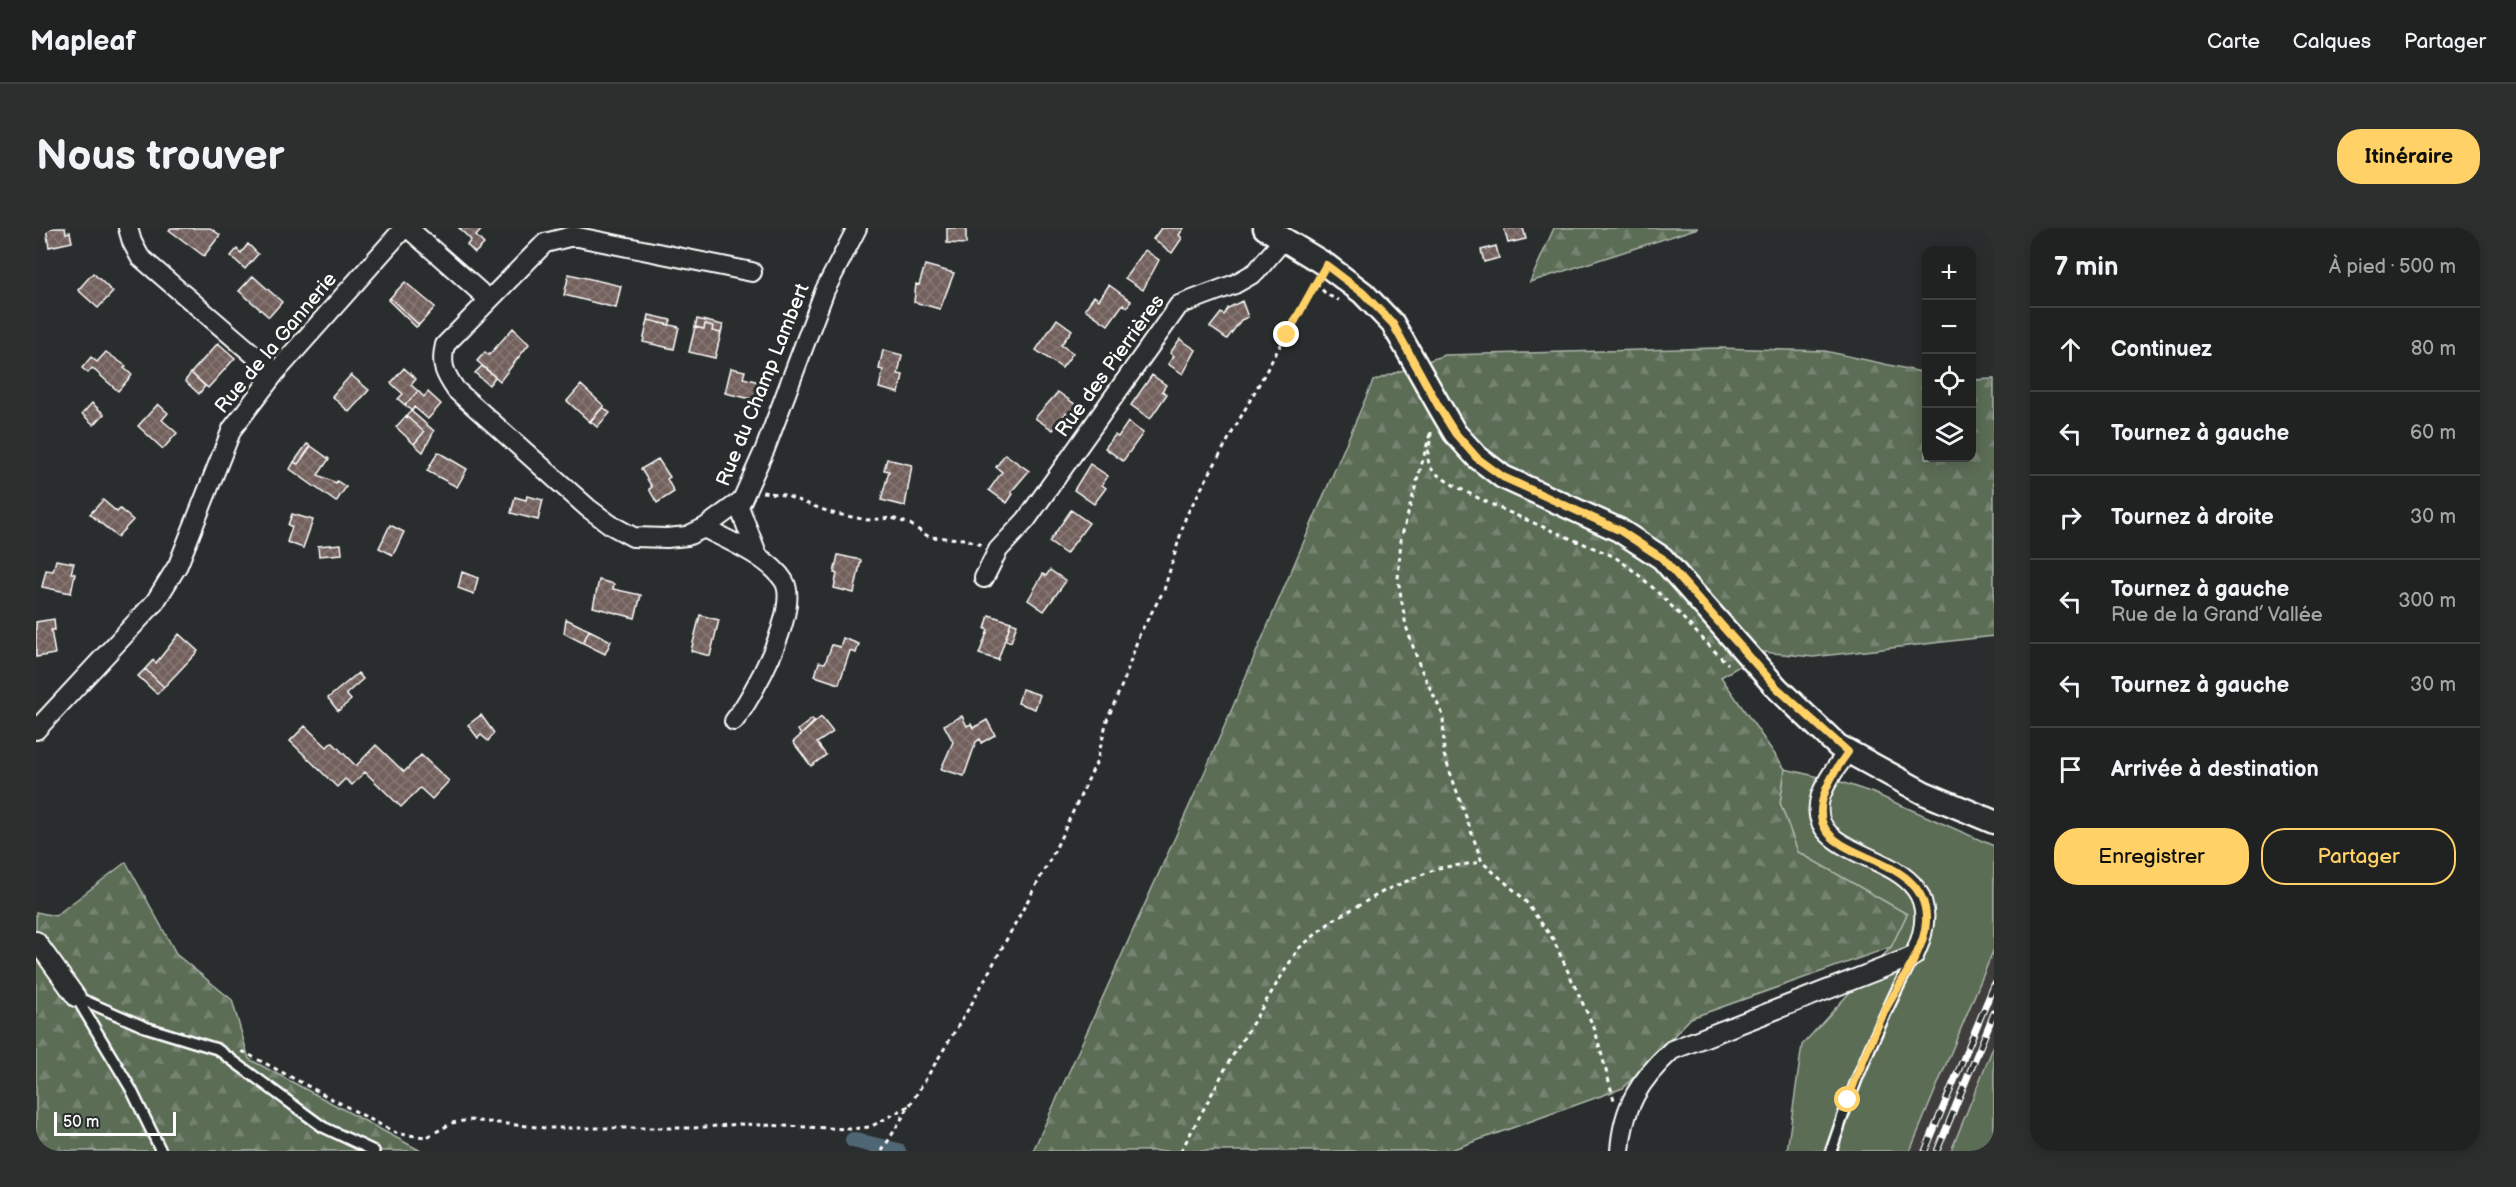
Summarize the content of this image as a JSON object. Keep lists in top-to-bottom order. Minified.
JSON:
{"streets":{"street":["Rue de la Gannerie","Rue des Pierrières","Rue du Champ Lambert"]},"scale_bar":"50 m","page":{"header":"Mapleaf","nav":["Carte","Calques","Partager"],"buttons":["Itinéraire",["Enregistrer","Partager"]],"title":"Nous trouver","heading":["7 min","À pied · 500 m"],"map_buttons":["+","−"],"list":[["Continuez","80 m"],["Tournez à gauche","60 m"],["Tournez à droite","30 m"],["Tournez à gauche","Rue de la Grand’ Vallée","300 m"],["Tournez à gauche","30 m"],"Arrivée à destination"],"scale":"50 m"}}
